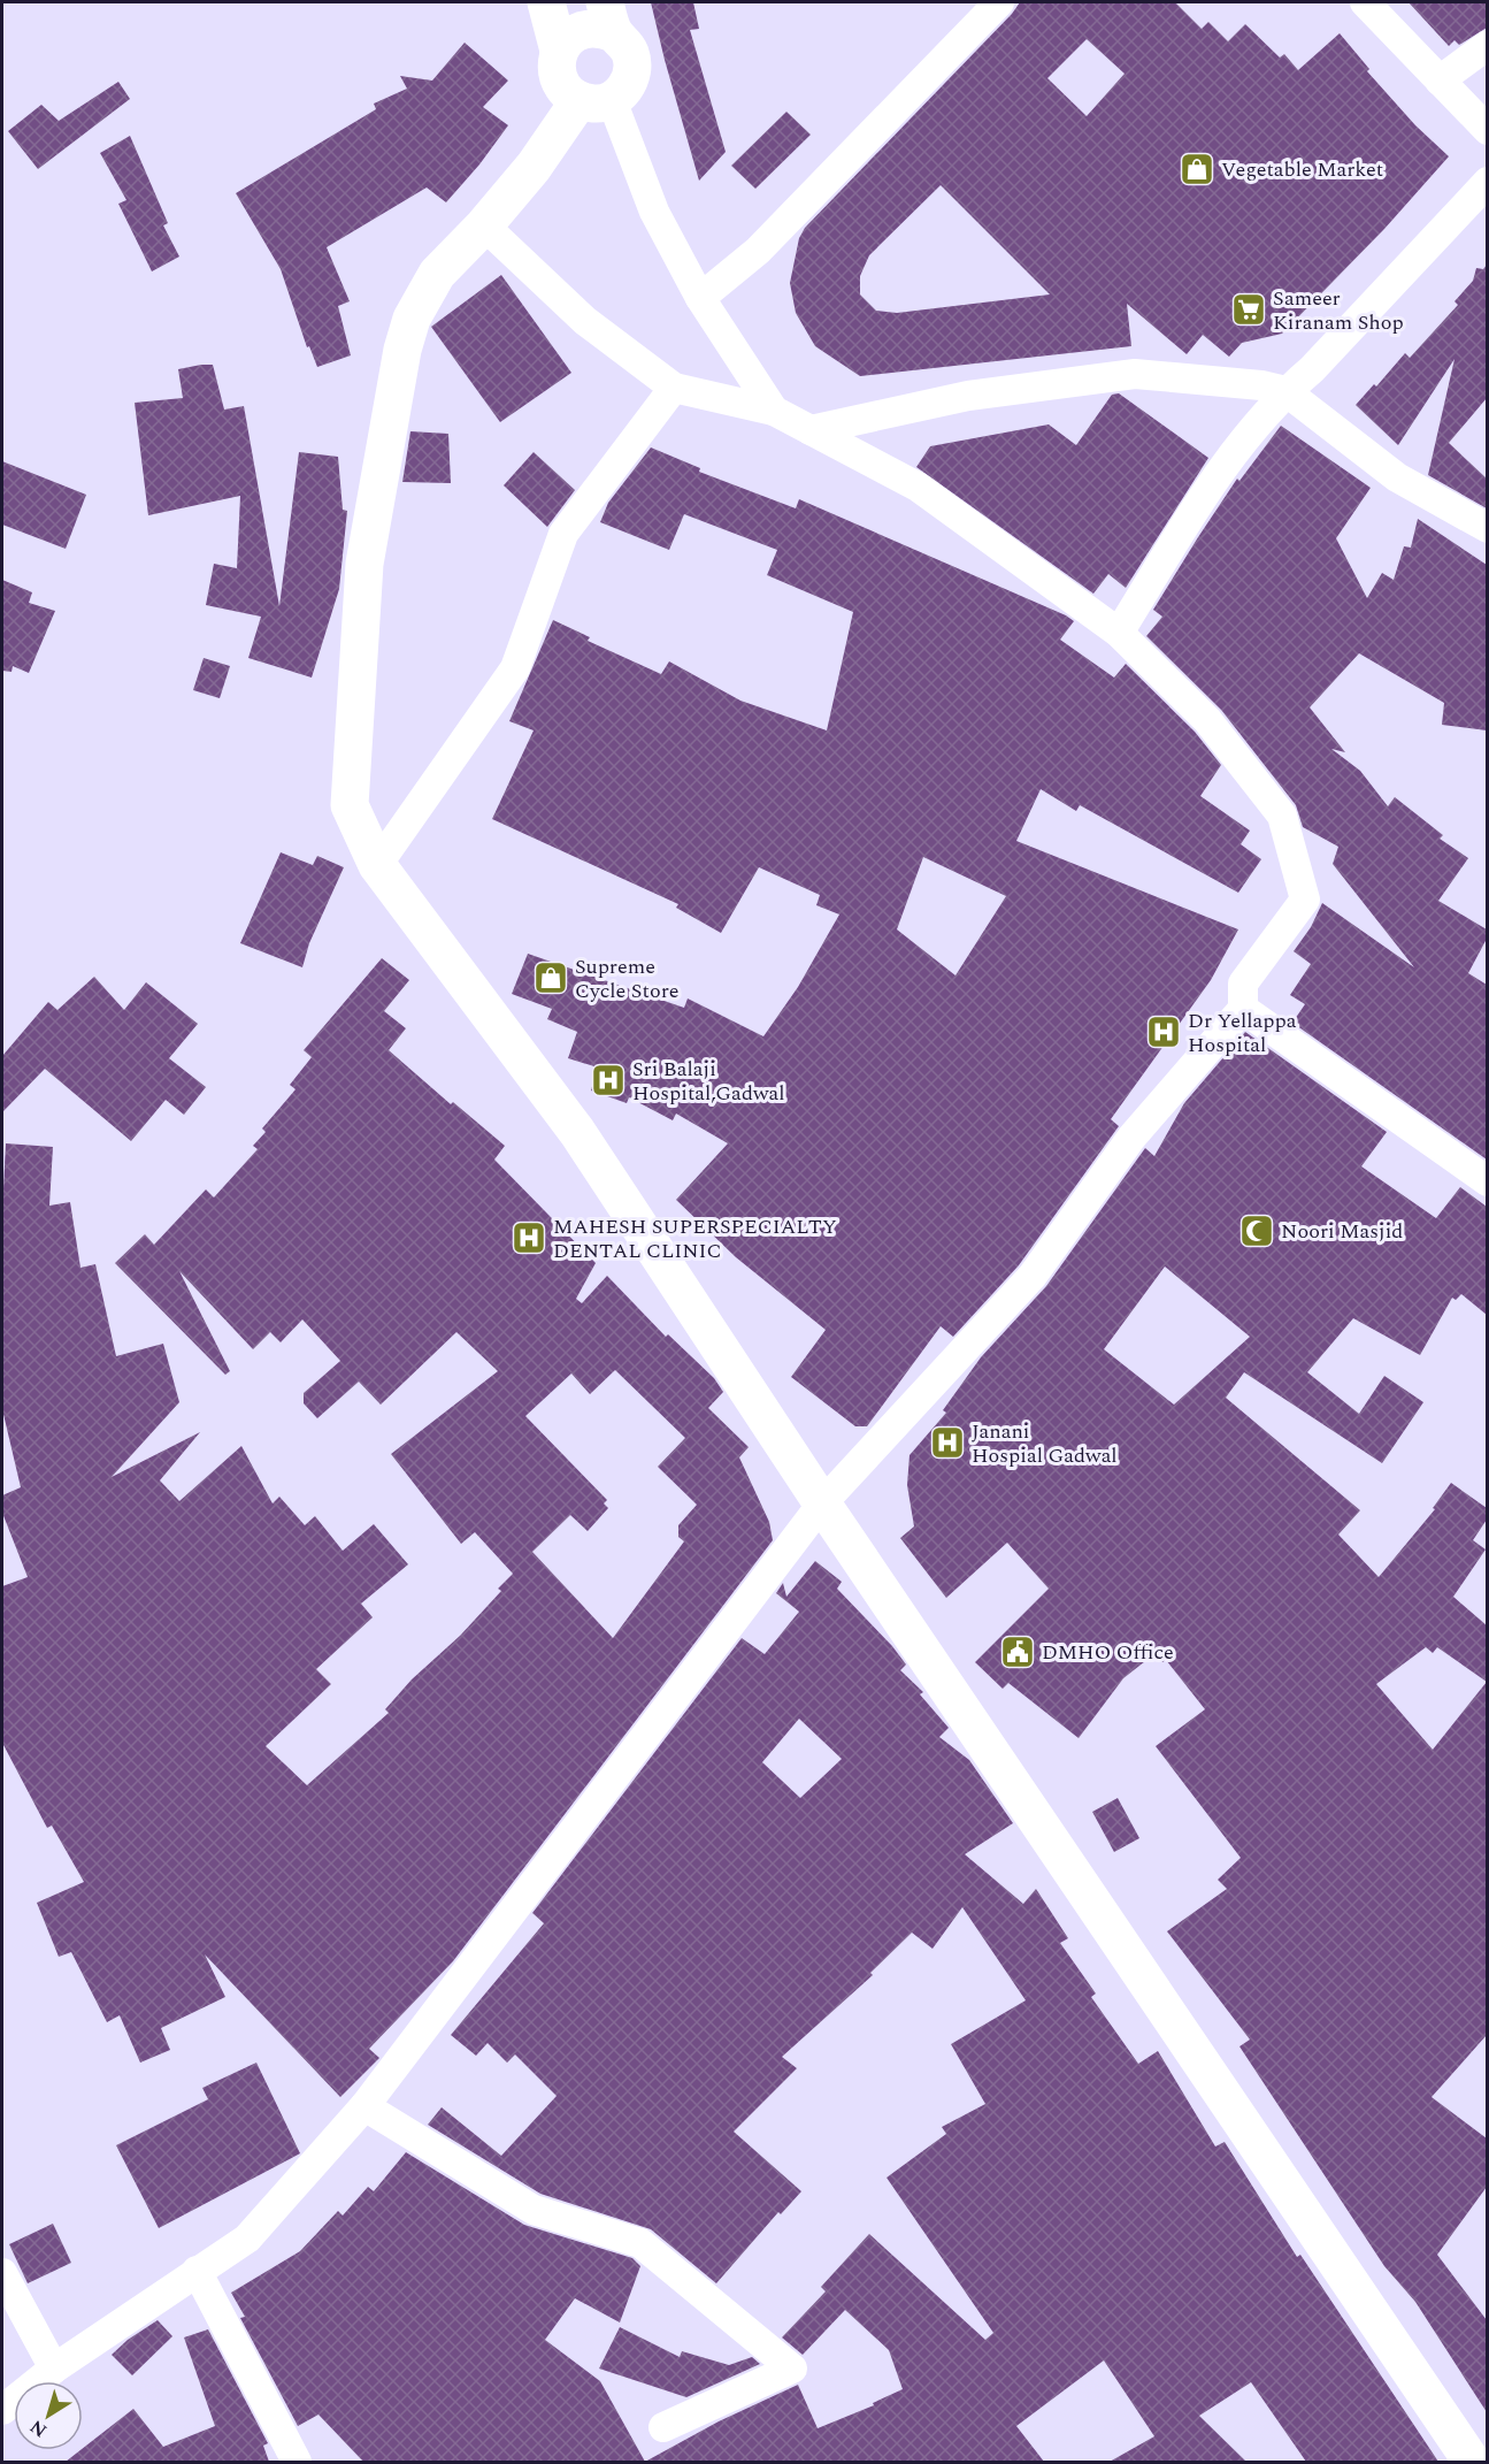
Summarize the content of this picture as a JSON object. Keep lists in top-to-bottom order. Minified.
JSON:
{"places":{"shop":["Vegetable Market","Supreme Cycle Store"],"supermarket":["Sameer Kiranam Shop"],"hospital":["Dr Yellappa Hospital","Sri Balaji Hospital,Gadwal","MAHESH SUPERSPECIALTY DENTAL CLINIC","Janani Hospial Gadwal"],"mosque":["Noori Masjid"],"public building":["DMHO Office"]},"north":"bottom left"}
